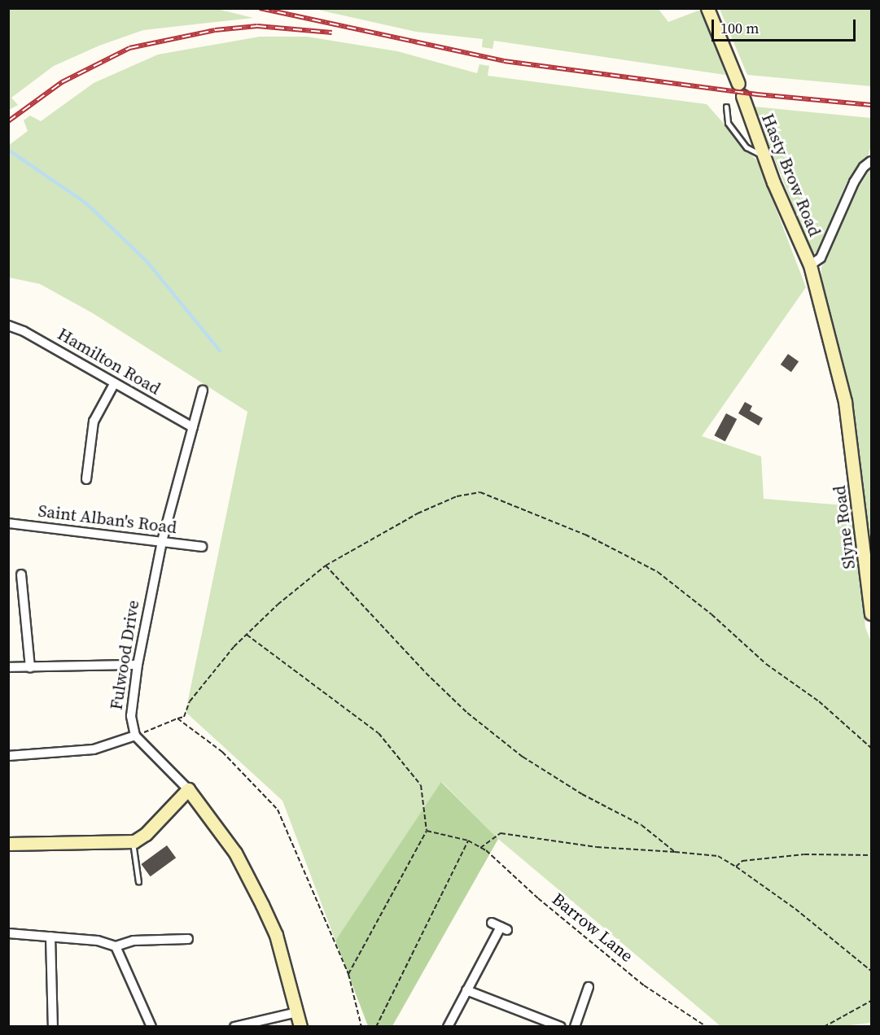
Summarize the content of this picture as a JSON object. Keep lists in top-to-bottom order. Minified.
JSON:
{"streets":{"street":["Hasty Brow Road","Hamilton Road","Saint Alban's Road","Slyne Road","Fulwood Drive"],"path":["Barrow Lane"]},"crossings":[["Hasty Brow Road","Slyne Road"],["Hamilton Road","Fulwood Drive"],["Saint Alban's Road","Fulwood Drive"]],"scale_bar":"100 m"}
